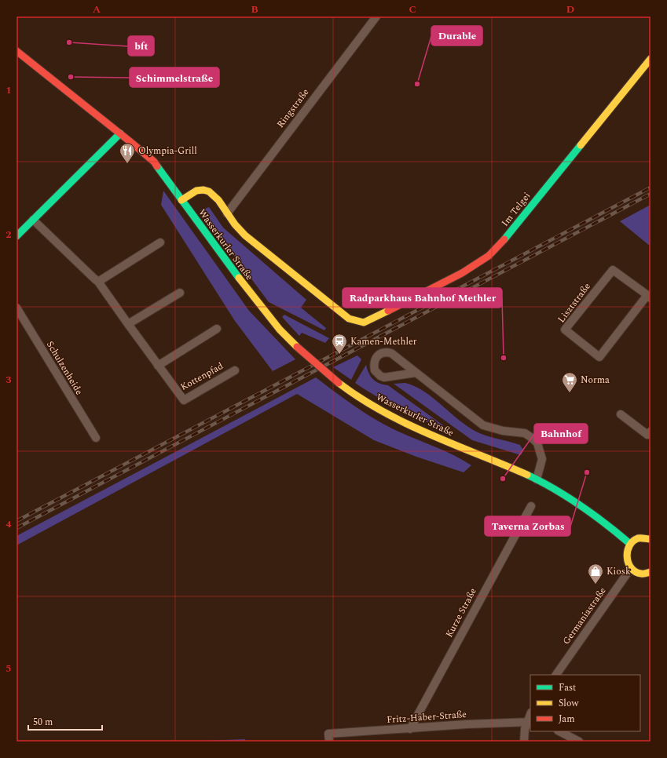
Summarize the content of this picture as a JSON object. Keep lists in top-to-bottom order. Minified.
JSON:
{"streets":{"main road":["Im Telgei","Wasserkurler Straße"],"street":["Ringstraße","Lisztstraße","Schulzenheide","Kottenpfad","Kurze Straße","Germaniastraße","Fritz-Haber-Straße"]},"crossings":[["Ringstraße","Wasserkurler Straße"],["Im Telgei","Wasserkurler Straße"],["Kurze Straße","Fritz-Haber-Straße"]],"places":{"other":["bft","Schimmelstraße","Durable","Radparkhaus Bahnhof Methler","Taverna Zorbas","Bahnhof"],"restaurant":["Olympia-Grill"],"station":["Kamen-Methler"],"supermarket":["Norma"],"shop":["Kiosk"]},"legend":["Fast","Slow","Jam"],"scale_bar":"50 m","grid":{"columns":["A","B","C","D"],"rows":["1","2","3","4","5"]}}
